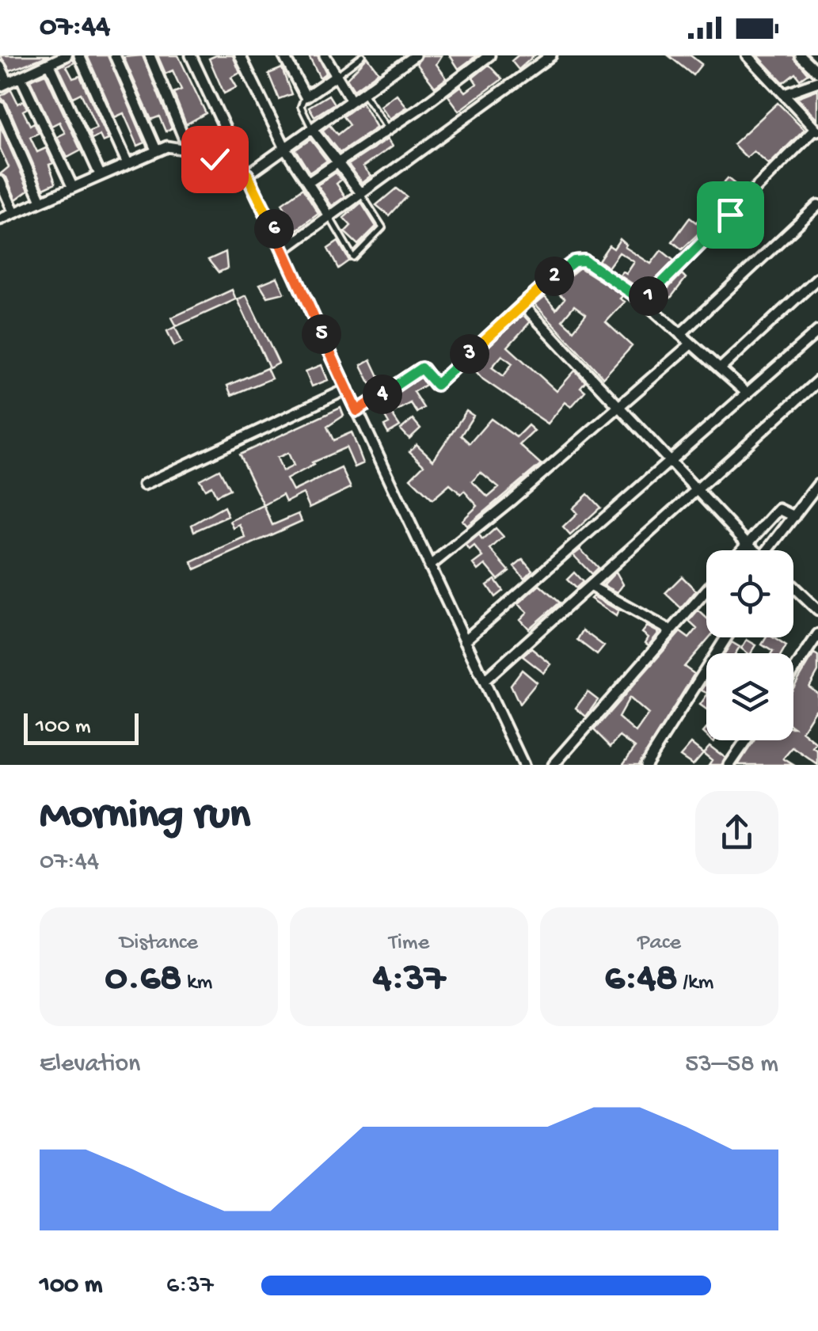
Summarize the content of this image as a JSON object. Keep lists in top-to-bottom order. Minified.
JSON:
{"scale_bar":"100 m","page":{"status":"07:44","pins":["6","2","1","5","3","4"],"scale":"100 m","heading":["Morning run","07:44"],"stats":[["Distance","0.68 km"],["Time","4:37"],["Pace","6:48 /km"]],"chart":["Elevation","53–58 m"],"list":[{"name":"100 m","note":"6:37"}]}}
